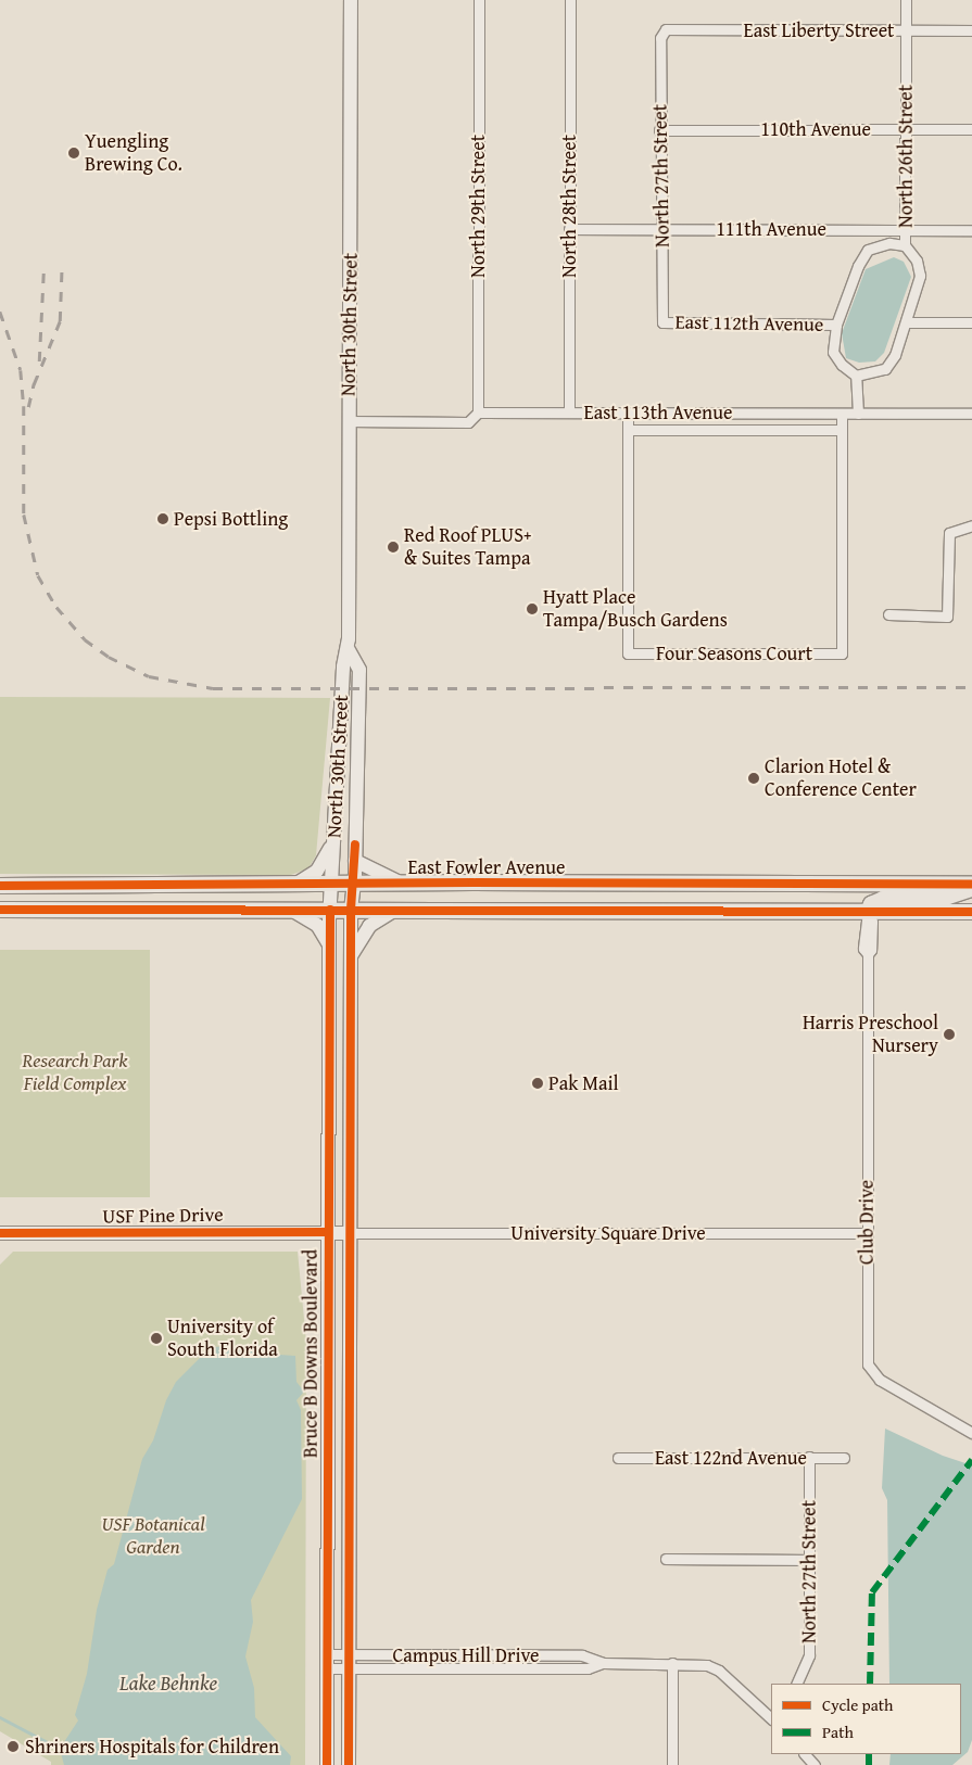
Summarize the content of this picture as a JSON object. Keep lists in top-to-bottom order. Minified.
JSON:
{"streets":{"main road":["North 30th Street","East Fowler Avenue","USF Pine Drive","Bruce B Downs Boulevard"],"street":["East Liberty Street","110th Avenue","North 26th Street","North 27th Street","North 29th Street","North 28th Street","111th Avenue","East 112th Avenue","East 113th Avenue","Four Seasons Court","Club Drive","University Square Drive","East 122nd Avenue","Campus Hill Drive"]},"crossings":[["East Liberty Street","North 26th Street"],["East Liberty Street","North 27th Street"],["110th Avenue","North 26th Street"],["110th Avenue","North 27th Street"],["North 26th Street","111th Avenue"],["North 27th Street","111th Avenue"],["North 27th Street","East 112th Avenue"],["North 27th Street","East 122nd Avenue"],["North 29th Street","East 113th Avenue"],["North 28th Street","111th Avenue"],["North 28th Street","East 113th Avenue"],["North 30th Street","East 113th Avenue"],["North 30th Street","East Fowler Avenue"],["North 30th Street","Bruce B Downs Boulevard"],["East 113th Avenue","Four Seasons Court"],["East Fowler Avenue","Bruce B Downs Boulevard"],["USF Pine Drive","University Square Drive"],["USF Pine Drive","Bruce B Downs Boulevard"],["Club Drive","University Square Drive"],["University Square Drive","Bruce B Downs Boulevard"],["Bruce B Downs Boulevard","Campus Hill Drive"]],"water":["Lake Behnke"],"parks":["Research Park Field Complex","USF Botanical Garden"],"places":["Yuengling Brewing Co.","Pepsi Bottling","Red Roof PLUS+ & Suites Tampa","Hyatt Place Tampa/Busch Gardens","Clarion Hotel & Conference Center","Harris Preschool Nursery","Pak Mail","University of South Florida","Shriners Hospitals for Children"],"legend":["Cycle path","Path"]}
